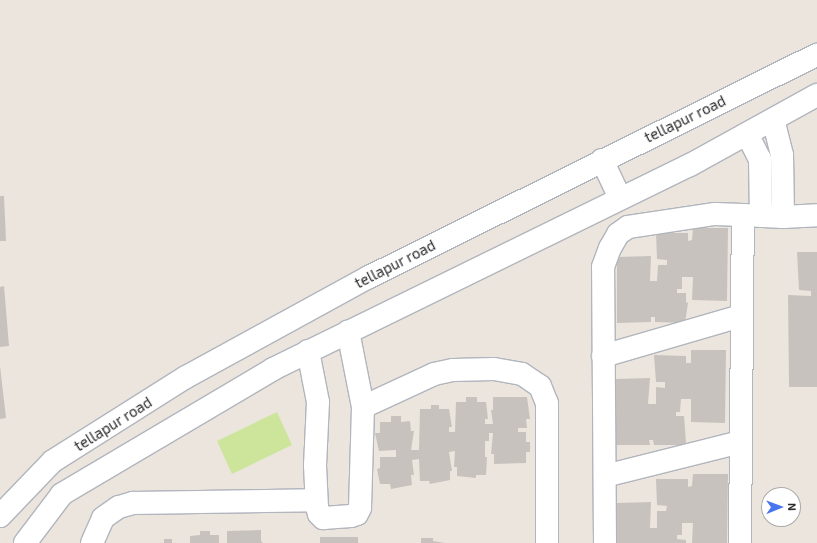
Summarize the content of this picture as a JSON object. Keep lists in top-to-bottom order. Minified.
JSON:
{"streets":{"street":["tellapur road"]},"north":"right"}
